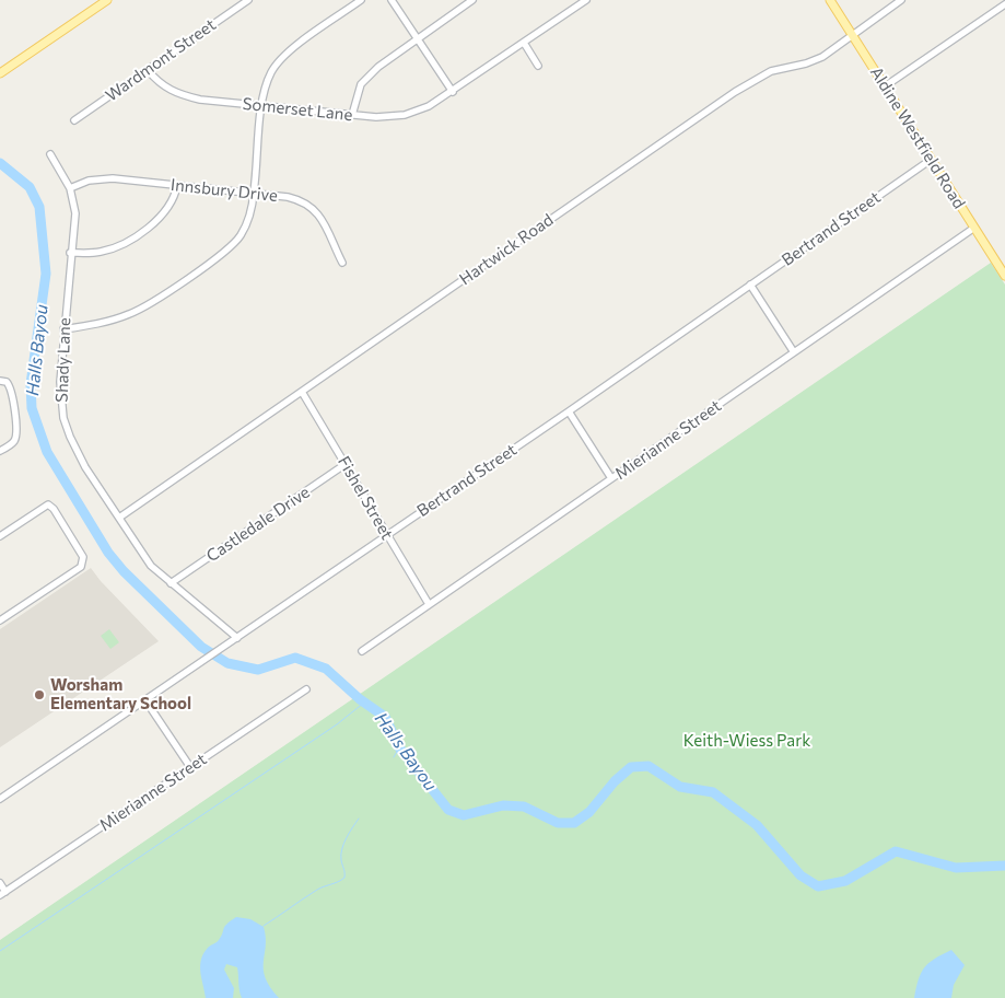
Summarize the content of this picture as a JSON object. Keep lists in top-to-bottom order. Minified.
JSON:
{"streets":{"main road":["Aldine Westfield Road"],"street":["Wardmont Street","Somerset Lane","Innsbury Drive","Bertrand Street","Hartwick Road","Shady Lane","Mierianne Street","Fishel Street","Castledale Drive"]},"crossings":[["Wardmont Street","Somerset Lane"],["Aldine Westfield Road","Bertrand Street"],["Aldine Westfield Road","Hartwick Road"],["Aldine Westfield Road","Mierianne Street"],["Innsbury Drive","Shady Lane"],["Bertrand Street","Shady Lane"],["Bertrand Street","Fishel Street"],["Hartwick Road","Shady Lane"],["Hartwick Road","Fishel Street"],["Shady Lane","Castledale Drive"],["Mierianne Street","Fishel Street"],["Fishel Street","Castledale Drive"]],"water":["Halls Bayou"],"parks":["Keith-Wiess Park"],"places":["Worsham Elementary School"]}
